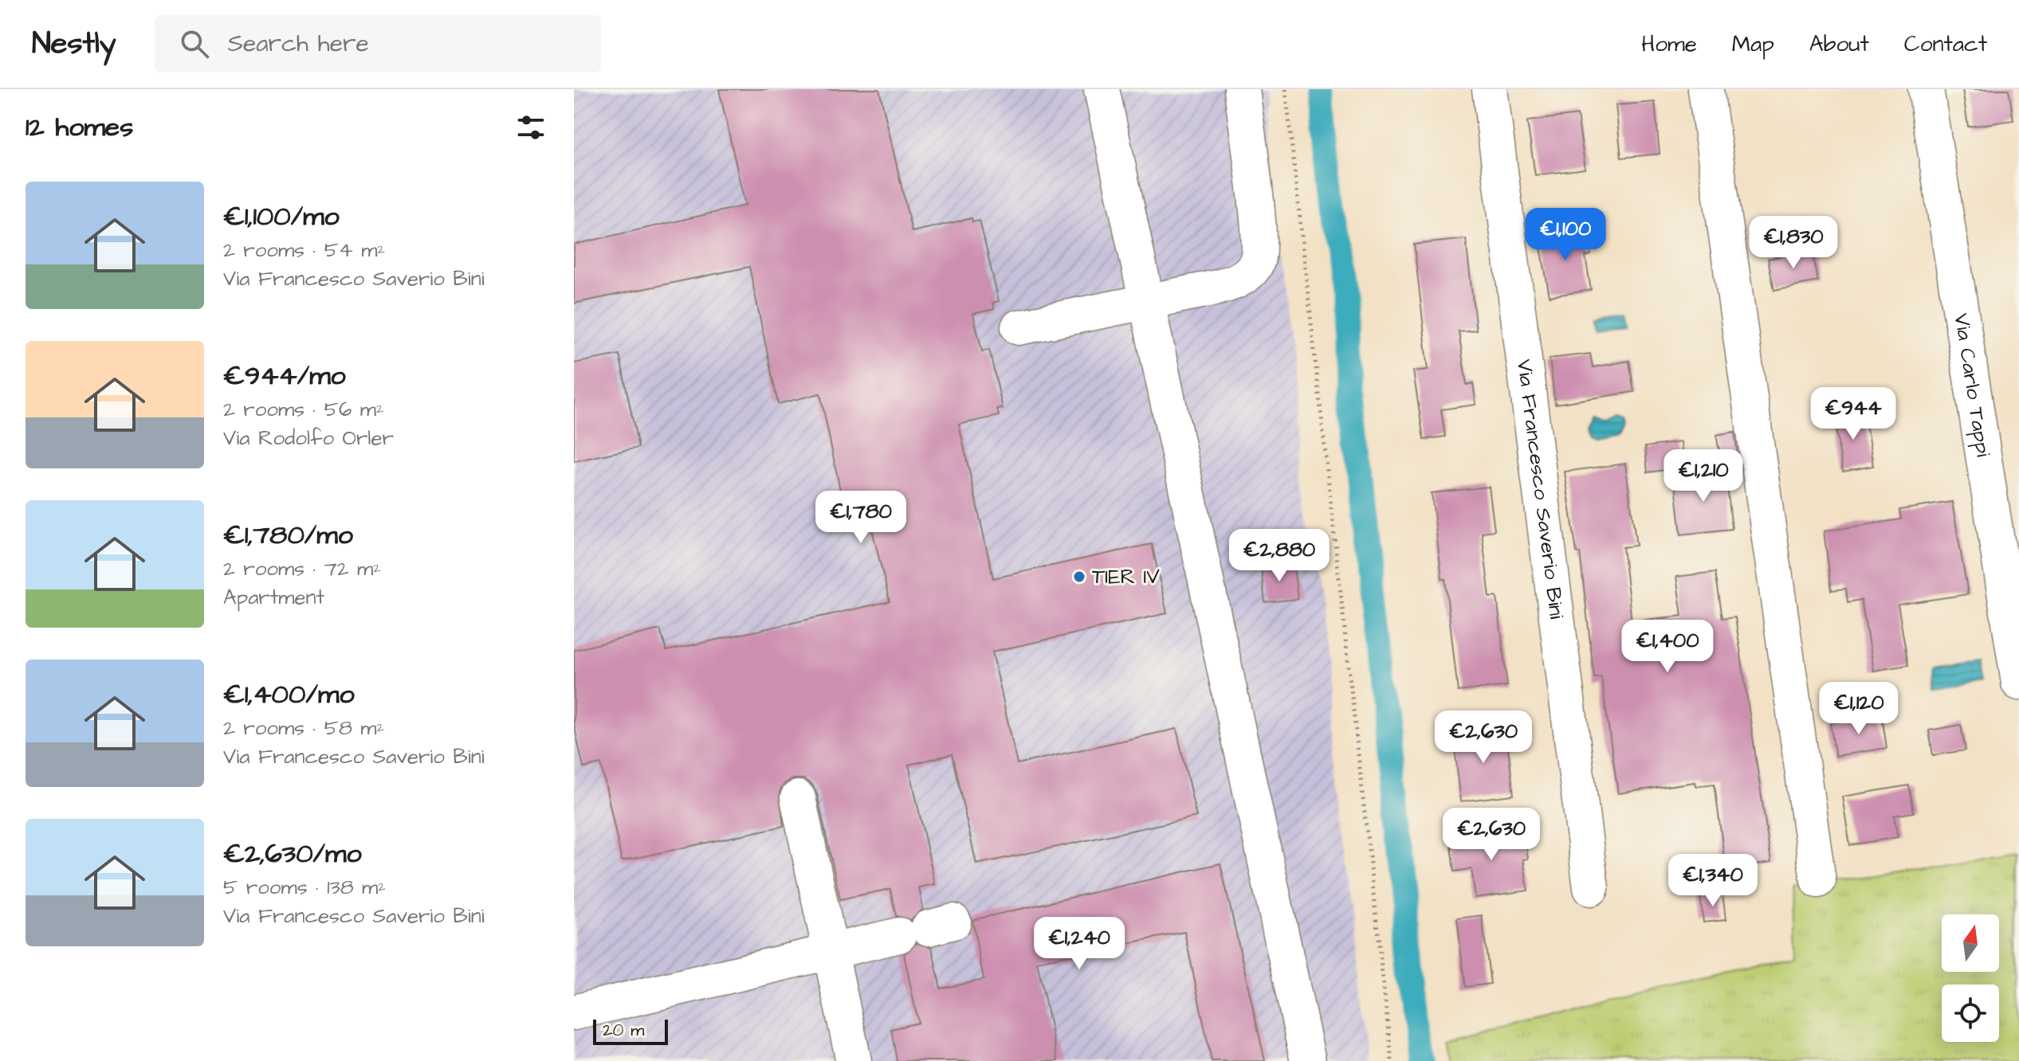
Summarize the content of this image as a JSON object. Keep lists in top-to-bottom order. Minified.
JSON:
{"streets":{"street":["Via Carlo Tappi","Via Francesco Saverio Bini"]},"places":["TIER IV"],"scale_bar":"20 m","north":"top","page":{"header":"Nestly","search":"Search here","nav":["Home","Map","About","Contact"],"heading":"12 homes","list":[{"name":"€1,100/mo","note":"2 rooms · 54 m² · Via Francesco Saverio Bini"},{"name":"€944/mo","note":"2 rooms · 56 m² · Via Rodolfo Orler"},{"name":"€1,780/mo","note":"2 rooms · 72 m² · Apartment"},{"name":"€1,400/mo","note":"2 rooms · 58 m² · Via Francesco Saverio Bini"},{"name":"€2,630/mo","note":"5 rooms · 138 m² · Via Francesco Saverio Bini"}],"price":["€1,100","€1,830","€944","€1,210","€1,780","€2,880","€1,400","€1,120","€2,630","€2,630","€1,340","€1,240"],"scale":"20 m"}}
